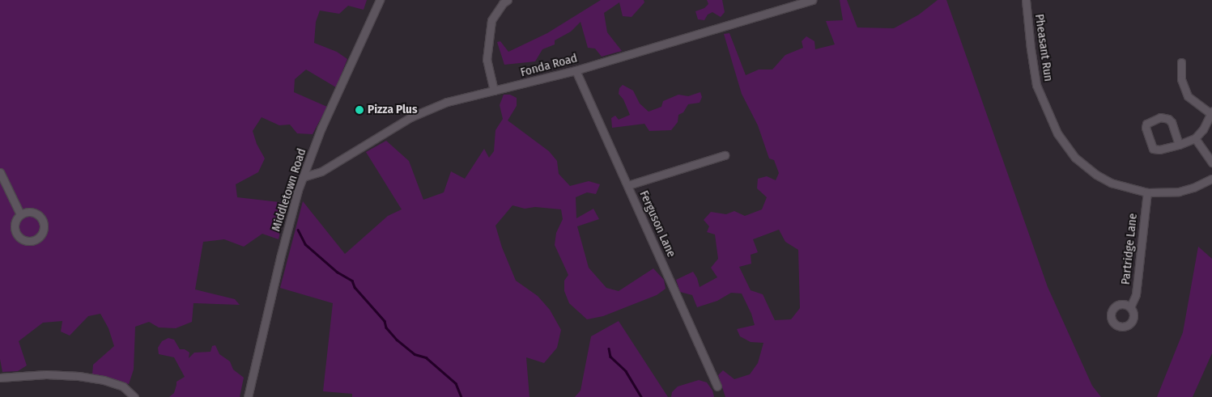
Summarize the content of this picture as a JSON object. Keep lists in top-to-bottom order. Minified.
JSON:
{"streets":{"street":["Pheasant Run","Fonda Road","Middletown Road","Ferguson Lane","Partridge Lane"]},"crossings":[["Pheasant Run","Partridge Lane"],["Fonda Road","Middletown Road"],["Fonda Road","Ferguson Lane"]],"places":["Pizza Plus"]}
